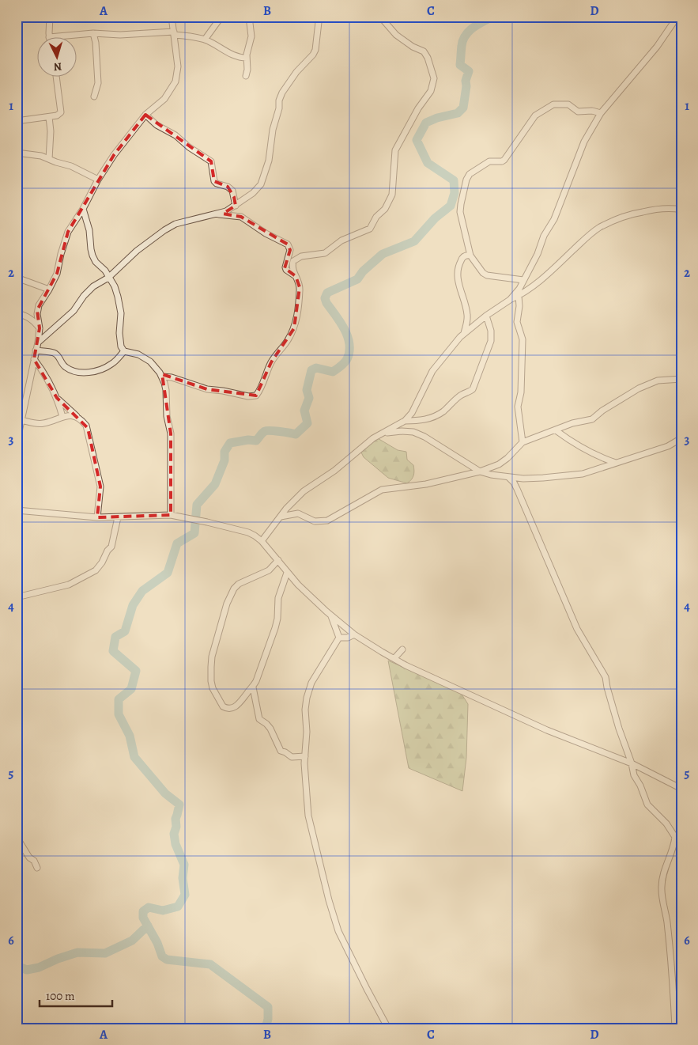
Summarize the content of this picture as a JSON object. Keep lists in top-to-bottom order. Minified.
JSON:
{"scale_bar":"100 m","north":"bottom","grid":{"columns":["A","B","C","D"],"rows":["1","2","3","4","5","6"]}}
